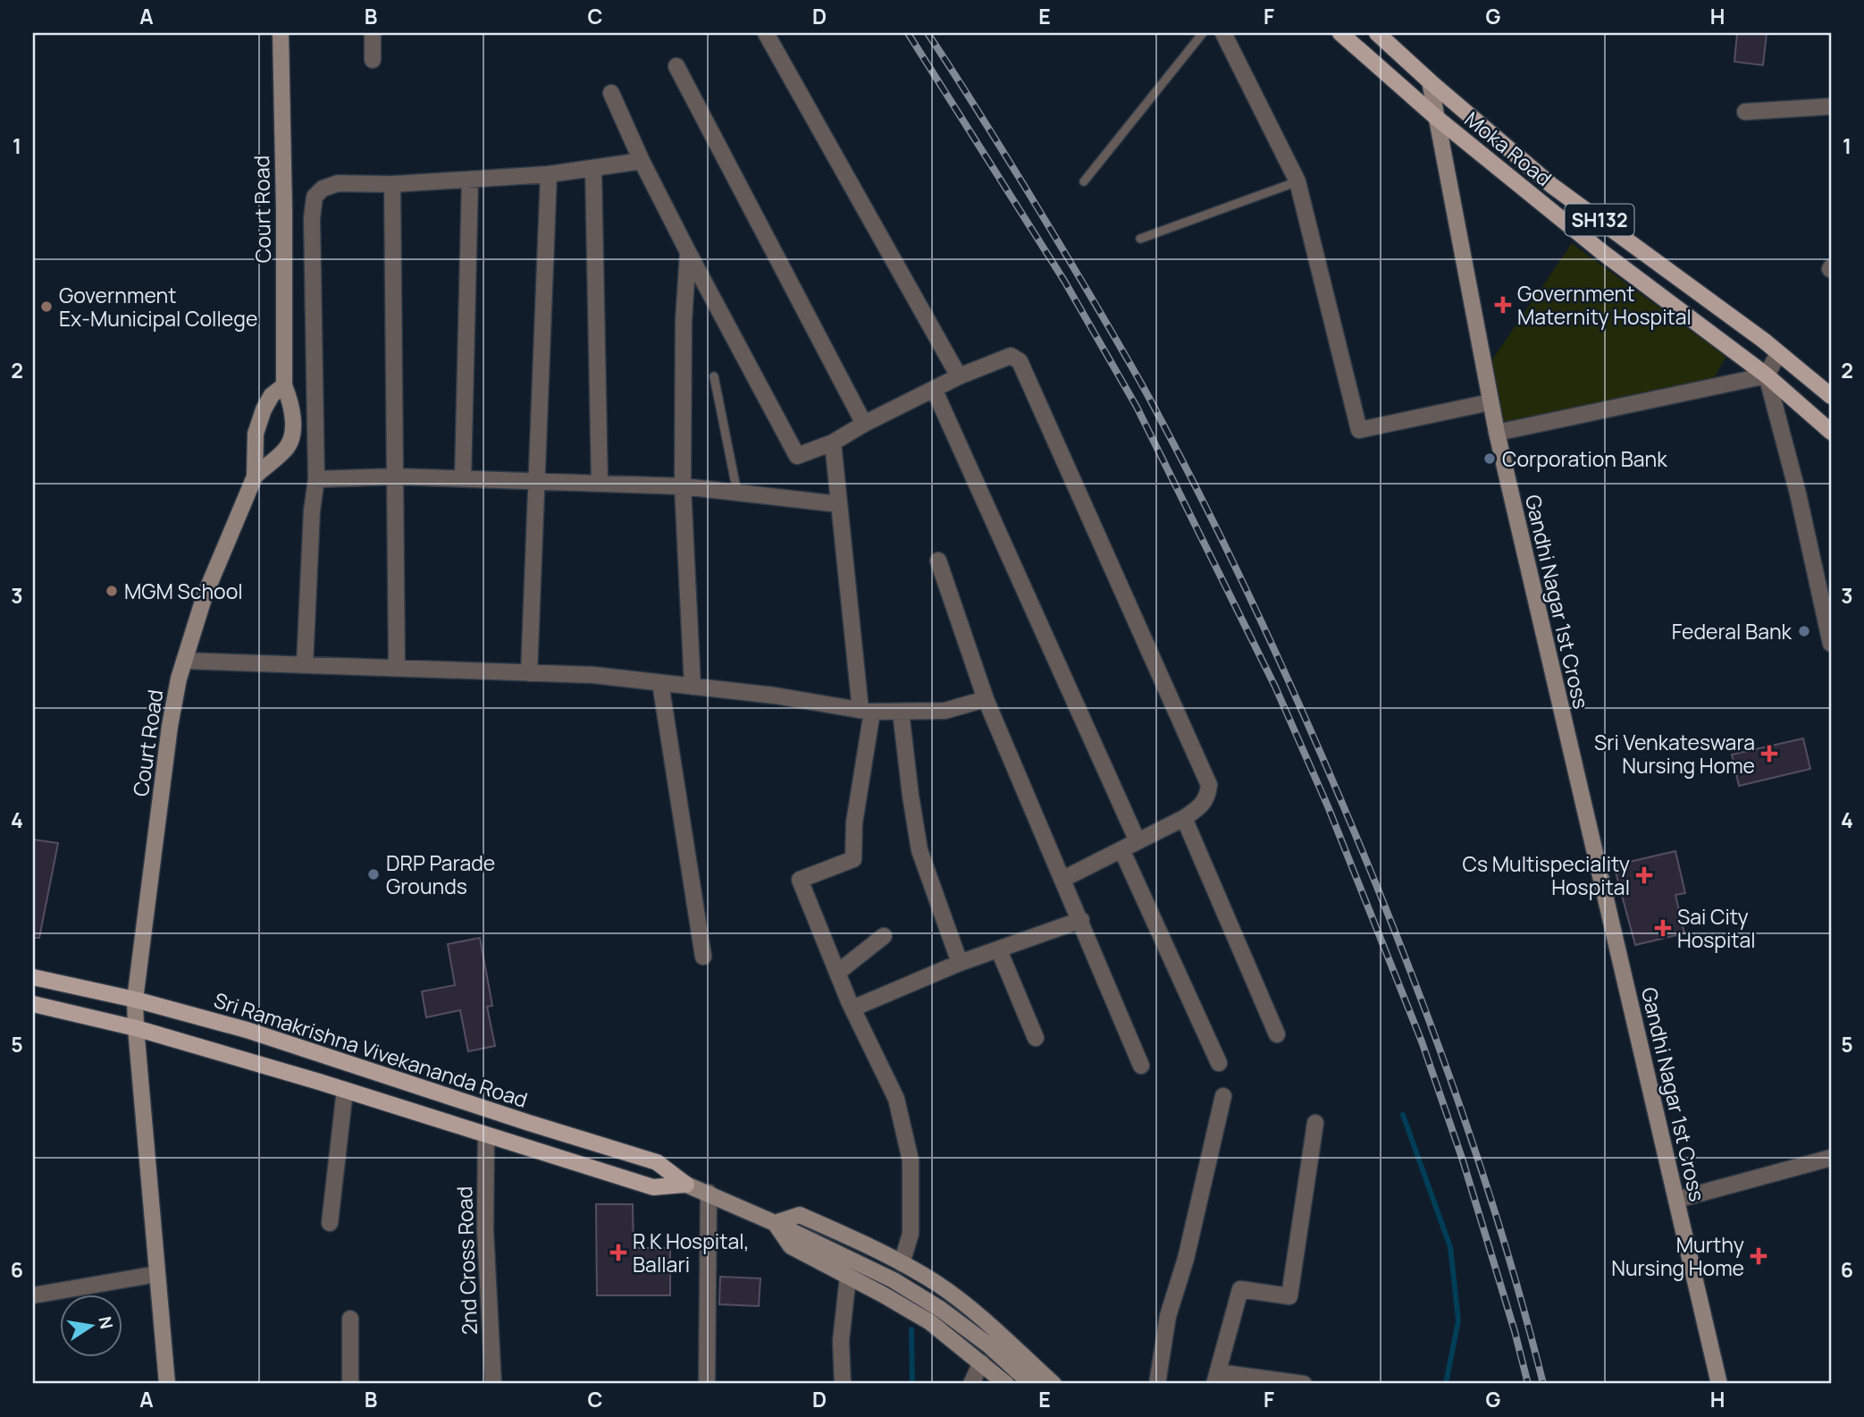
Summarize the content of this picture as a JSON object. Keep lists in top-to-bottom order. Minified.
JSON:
{"streets":{"main road":["Moka Road","SH132","Sri Ramakrishna Vivekananda Road"],"street":["Court Road","Gandhi Nagar 1st Cross","2nd Cross Road"]},"crossings":[["Moka Road","Gandhi Nagar 1st Cross"],["Court Road","Sri Ramakrishna Vivekananda Road"],["Sri Ramakrishna Vivekananda Road","2nd Cross Road"]],"places":{"health":["Government Maternity Hospital","Sri Venkateswara Nursing Home","Cs Multispeciality Hospital","Sai City Hospital","R K Hospital, Ballari","Murthy Nursing Home"],"other":["Government Ex-Municipal College","Corporation Bank","MGM School","Federal Bank","DRP Parade Grounds"]},"north":"right","grid":{"columns":["A","B","C","D","E","F","G","H"],"rows":["1","2","3","4","5","6"]}}
